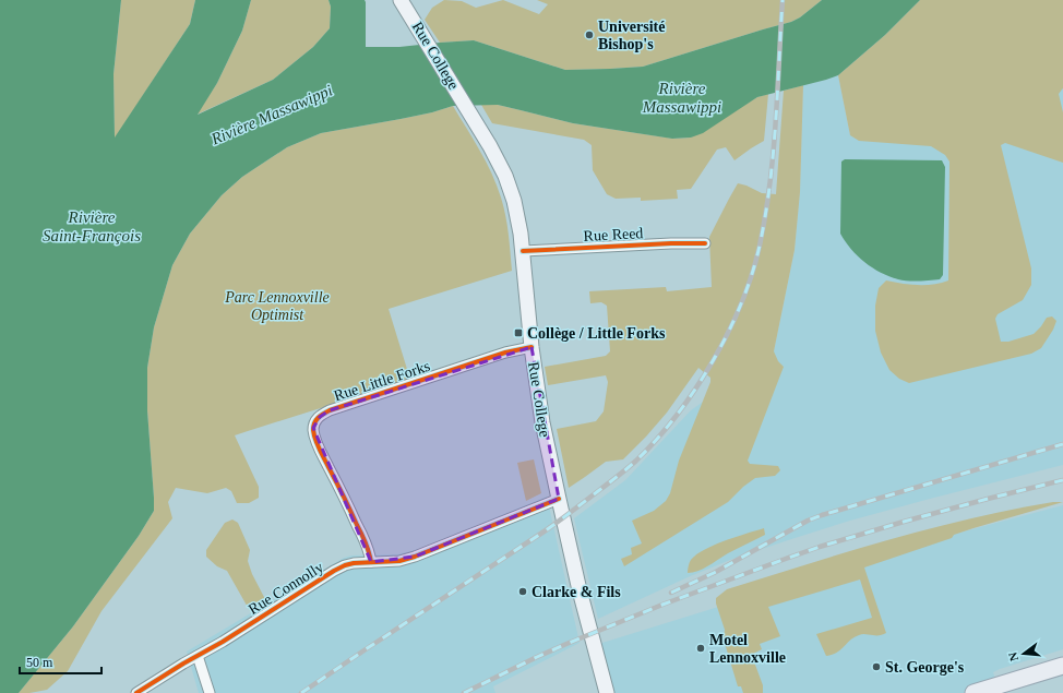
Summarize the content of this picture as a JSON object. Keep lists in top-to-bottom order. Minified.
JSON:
{"streets":{"main road":["Rue College"],"street":["Rue Reed","Rue Little Forks","Rue Connolly"]},"crossings":[["Rue College","Rue Reed"],["Rue College","Rue Little Forks"],["Rue College","Rue Connolly"],["Rue Little Forks","Rue Connolly"]],"water":["Rivière Massawippi","Rivière Saint-François"],"parks":["Parc Lennoxville Optimist"],"places":{"other":["Université Bishop's","Clarke & Fils","Motel Lennoxville","St. George's"],"transit":["Collège / Little Forks"]},"scale_bar":"50 m","north":"left"}
